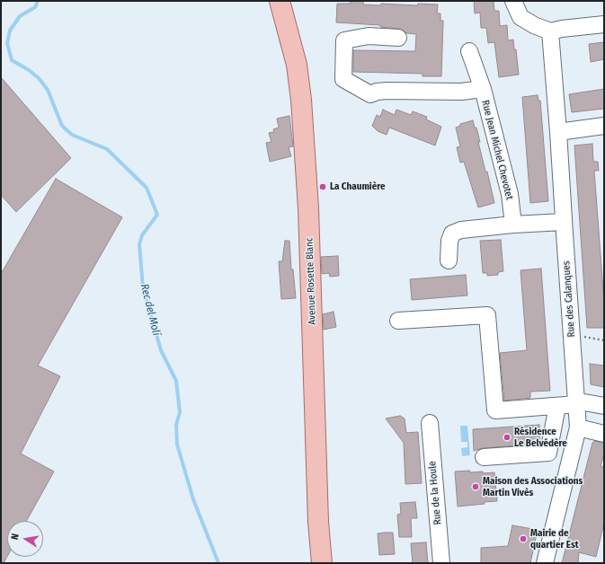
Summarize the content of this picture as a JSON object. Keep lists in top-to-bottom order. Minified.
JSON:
{"streets":{"main road":["Avenue Rosette Blanc"],"street":["Rue Jean Michel Chevotet","Rue des Calanques","Rue de la Houle"]},"water":["Rec del Molí"],"places":["La Chaumière","Résidence Le Belvédère","Maison des Associations Martin Vivès","Mairie de quartier Est"],"north":"left"}
